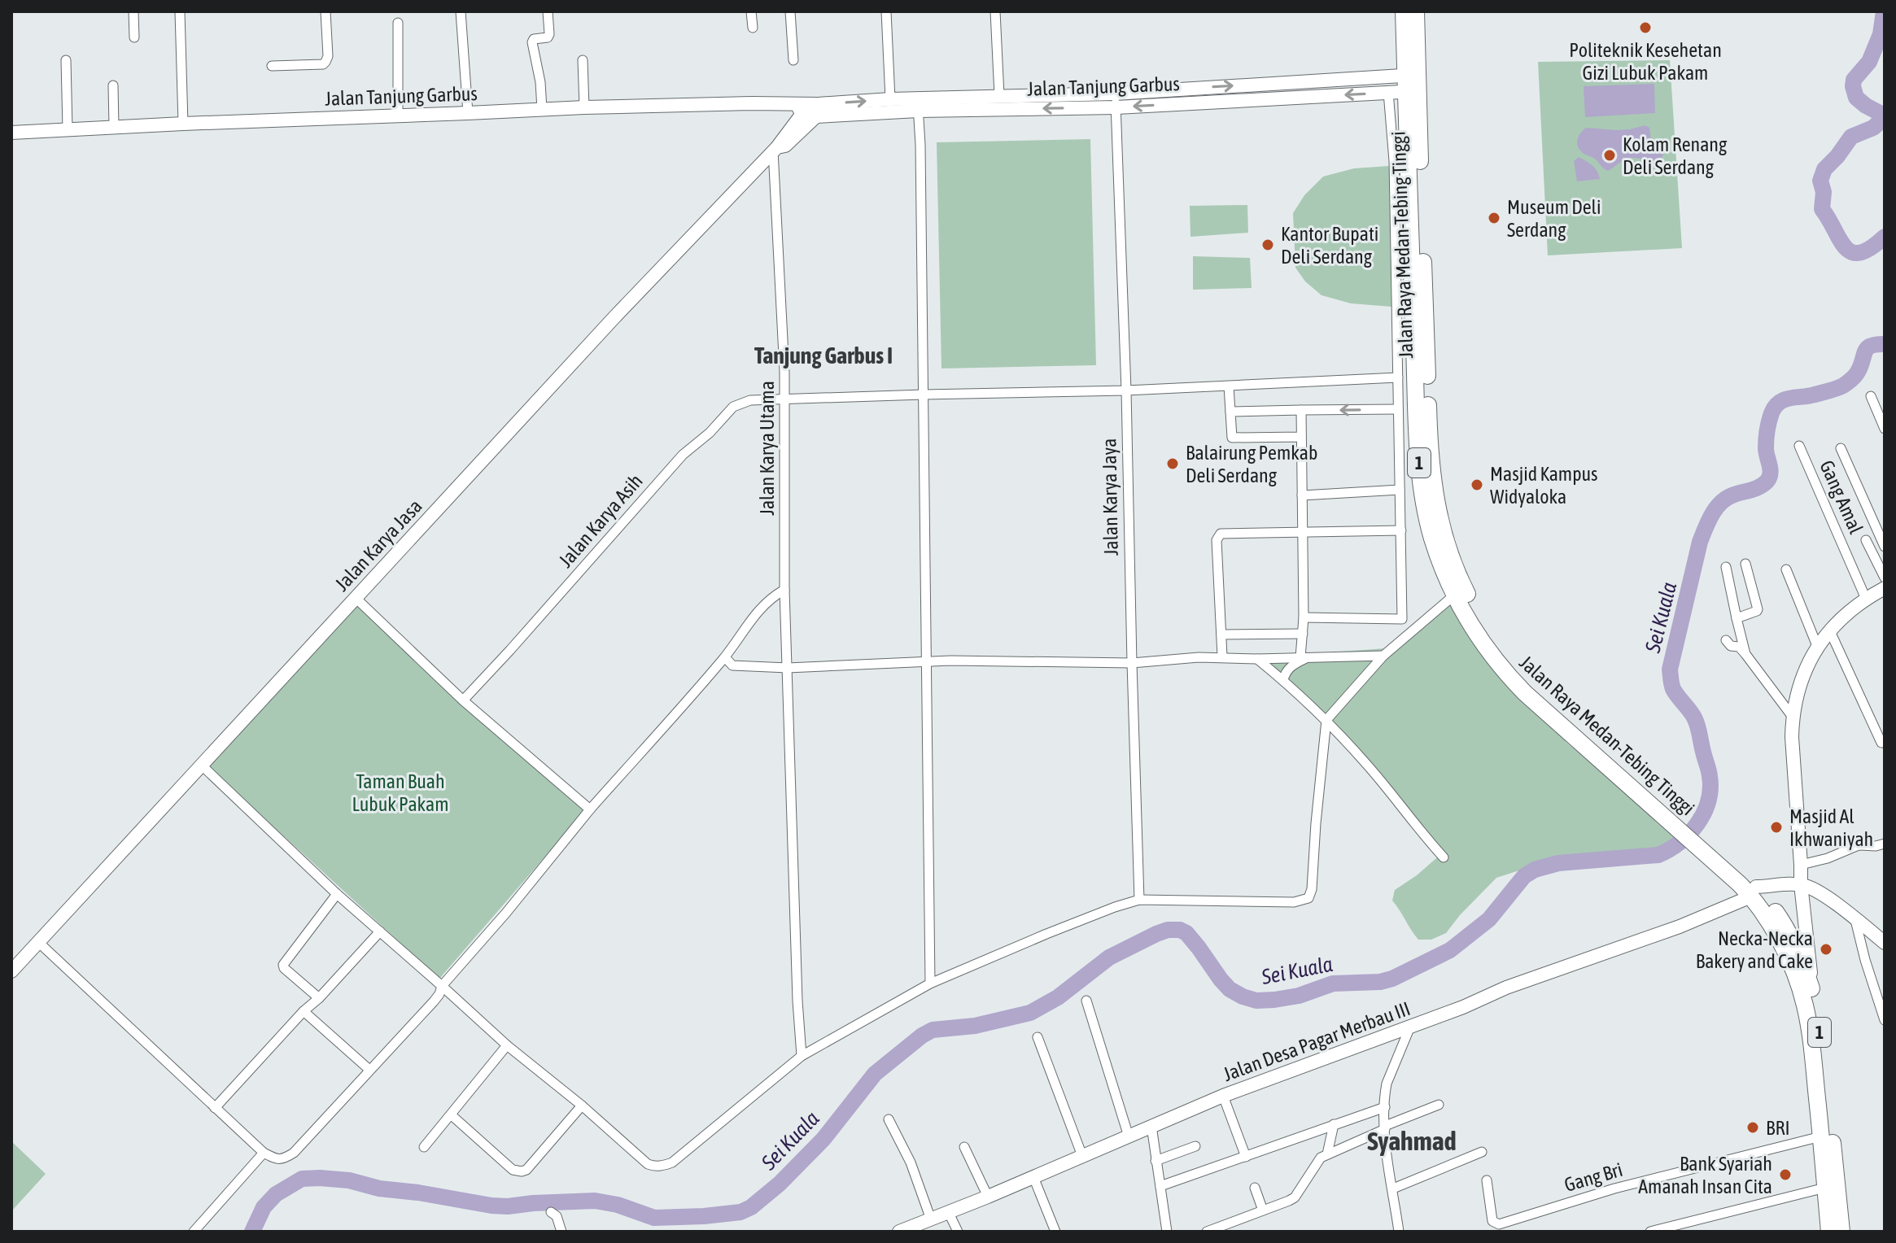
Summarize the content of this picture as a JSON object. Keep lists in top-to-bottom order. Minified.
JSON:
{"streets":{"highway":["Jalan Raya Medan-Tebing Tinggi","1"],"street":["Jalan Tanjung Garbus","Jalan Karya Utama","Jalan Karya Jaya","Gang Amal","Jalan Karya Asih","Jalan Karya Jasa","Jalan Desa Pagar Merbau III","Gang Bri"]},"crossings":[["Jalan Tanjung Garbus","Jalan Raya Medan-Tebing Tinggi"],["Jalan Tanjung Garbus","Jalan Karya Jaya"],["Jalan Tanjung Garbus","Jalan Karya Jasa"],["Jalan Raya Medan-Tebing Tinggi","Jalan Desa Pagar Merbau III"],["Jalan Raya Medan-Tebing Tinggi","Gang Bri"],["Jalan Karya Utama","Jalan Karya Asih"],["Jalan Karya Utama","Jalan Karya Jasa"],["Jalan Karya Jaya","Jalan Karya Asih"]],"districts":["Tanjung Garbus I","Syahmad"],"water":["Sei Kuala"],"parks":["Taman Buah Lubuk Pakam"],"places":["Politeknik Kesehetan Gizi Lubuk Pakam","Kolam Renang Deli Serdang","Museum Deli Serdang","Kantor Bupati Deli Serdang","Balairung Pemkab Deli Serdang","Masjid Kampus Widyaloka","Masjid Al Ikhwaniyah","Necka-Necka Bakery and Cake","BRI","Bank Syariah Amanah Insan Cita"]}
